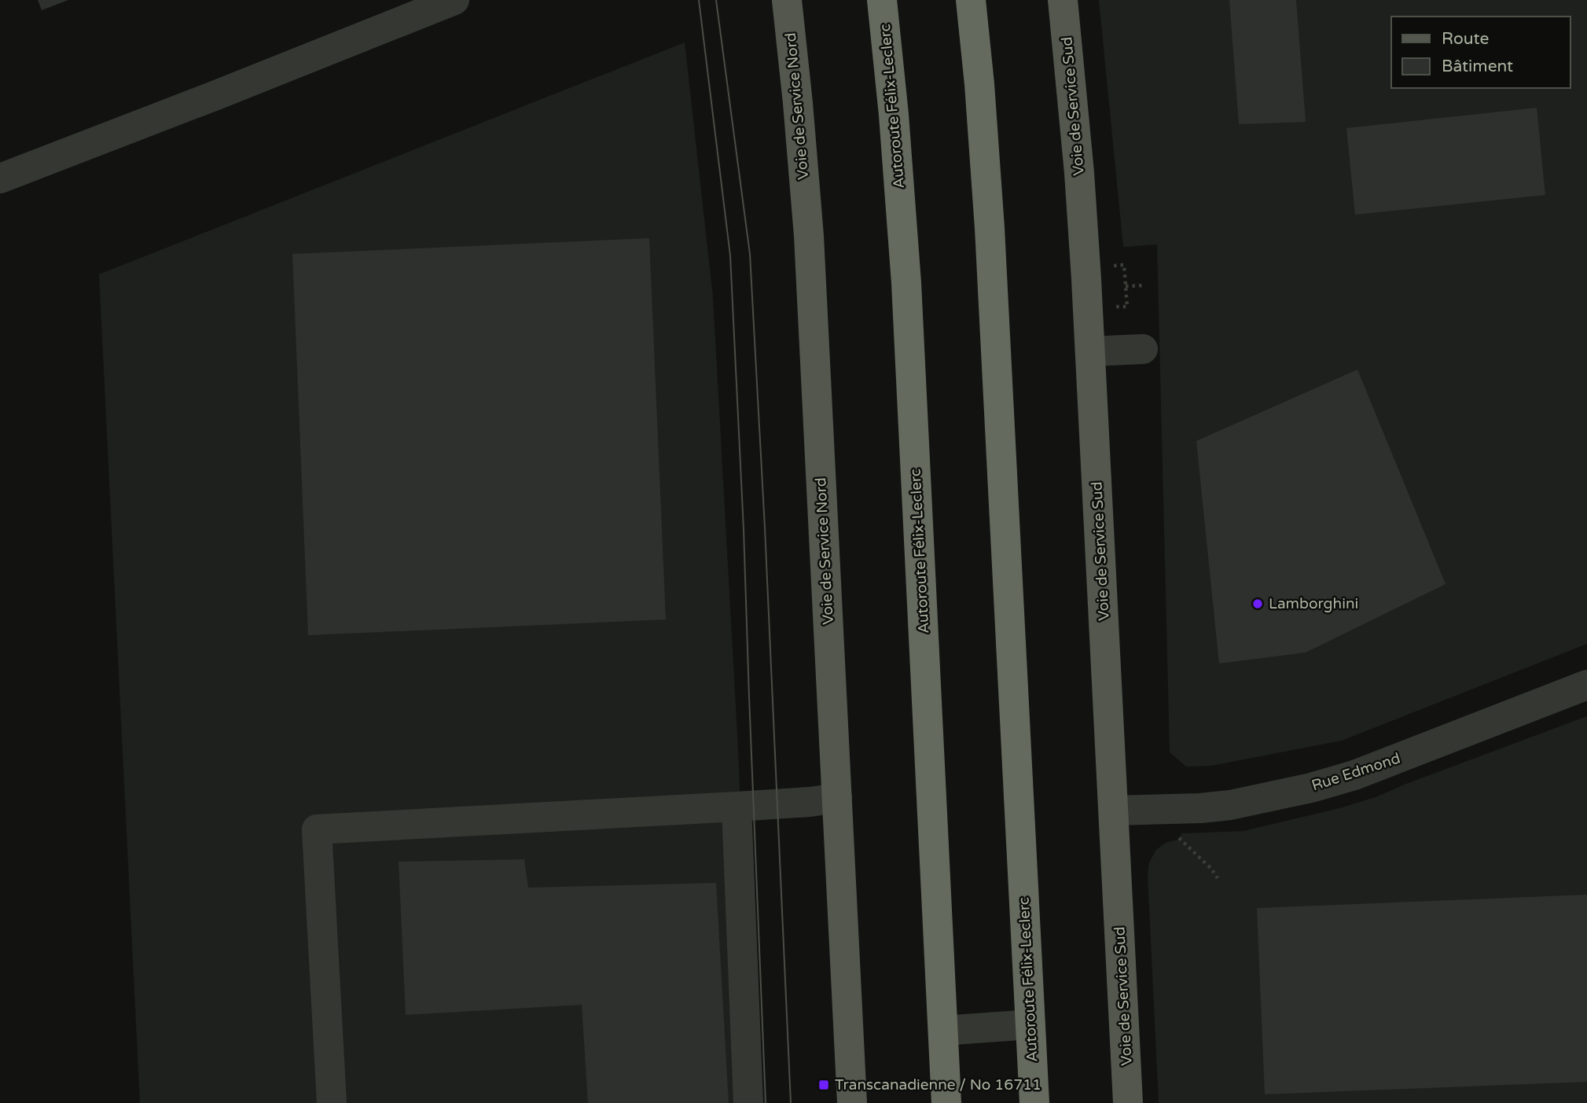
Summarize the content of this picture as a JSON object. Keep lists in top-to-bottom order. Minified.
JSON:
{"streets":{"highway":["Autoroute Félix-Leclerc"],"main road":["Voie de Service Nord","Voie de Service Sud"],"street":["Rue Edmond"]},"crossings":[["Voie de Service Sud","Rue Edmond"]],"places":{"other":["Lamborghini"],"transit":["Transcanadienne / No 16711"]},"legend":["Route","Bâtiment"]}
